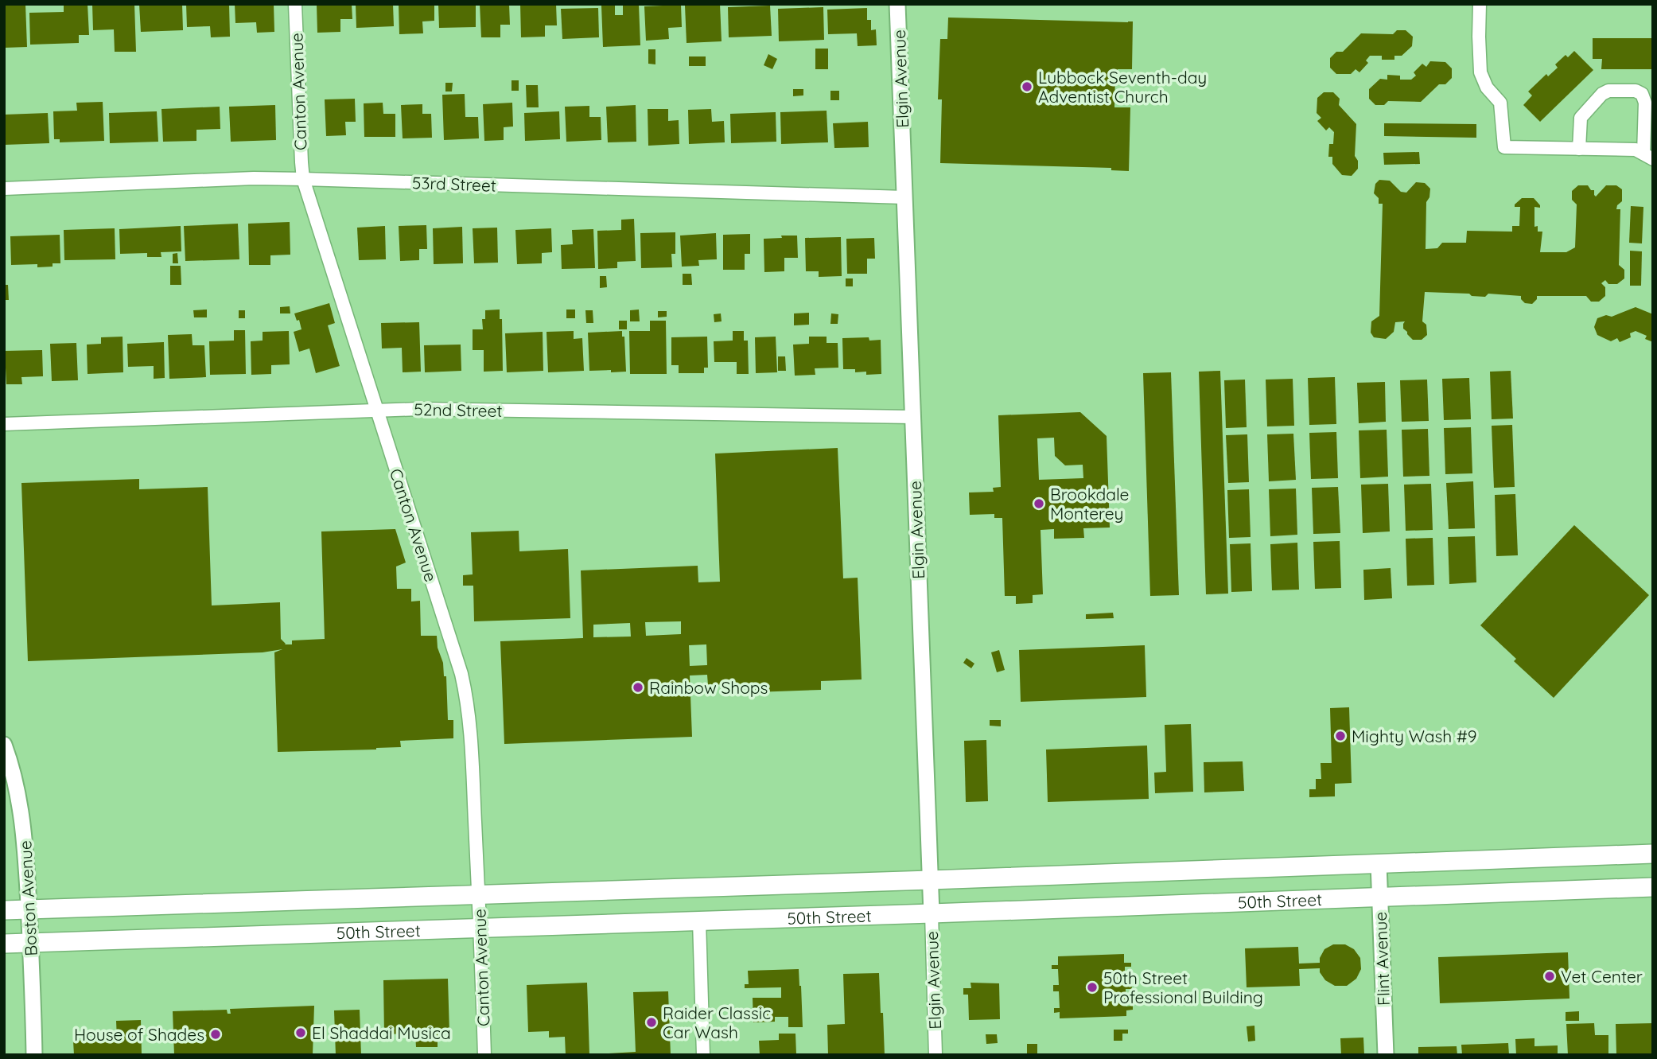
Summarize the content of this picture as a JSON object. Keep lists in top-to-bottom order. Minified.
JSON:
{"streets":{"main road":["50th Street"],"street":["Elgin Avenue","Canton Avenue","53rd Street","52nd Street","Boston Avenue","Flint Avenue"]},"crossings":[["Elgin Avenue","53rd Street"],["Elgin Avenue","52nd Street"],["Elgin Avenue","50th Street"],["Canton Avenue","53rd Street"],["Canton Avenue","52nd Street"],["Canton Avenue","50th Street"],["Boston Avenue","50th Street"],["50th Street","Flint Avenue"]],"places":["Lubbock Seventh-day Adventist Church","Brookdale Monterey","Rainbow Shops","Mighty Wash #9","Vet Center","50th Street Professional Building","Raider Classic Car Wash","El Shaddai Musica","House of Shades"]}
